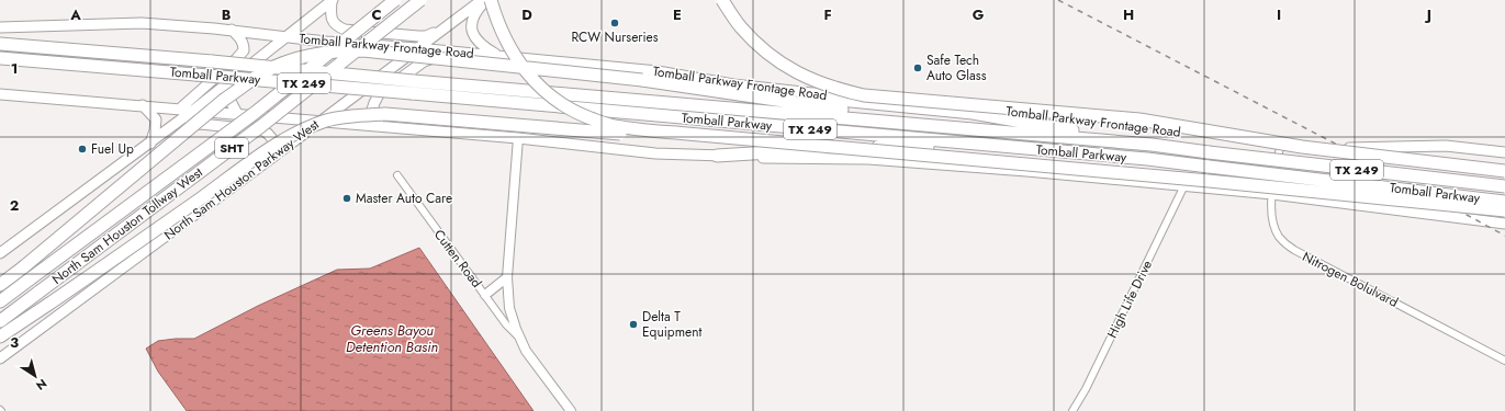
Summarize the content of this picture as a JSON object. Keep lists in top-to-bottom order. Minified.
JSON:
{"streets":{"highway":["Tomball Parkway","TX 249","SHT","North Sam Houston Tollway West"],"main road":["Tomball Parkway Frontage Road","North Sam Houston Parkway West"],"street":["Cutten Road","Nitrogen Bolulvard","High Life Drive"]},"crossings":[["Tomball Parkway Frontage Road","North Sam Houston Parkway West"],["Tomball Parkway Frontage Road","Nitrogen Bolulvard"]],"water":["Greens Bayou Detention Basin"],"places":["RCW Nurseries","Safe Tech Auto Glass","Fuel Up","Master Auto Care","Delta T Equipment"],"north":"bottom right","grid":{"columns":["A","B","C","D","E","F","G","H","I","J"],"rows":["1","2","3"]}}
